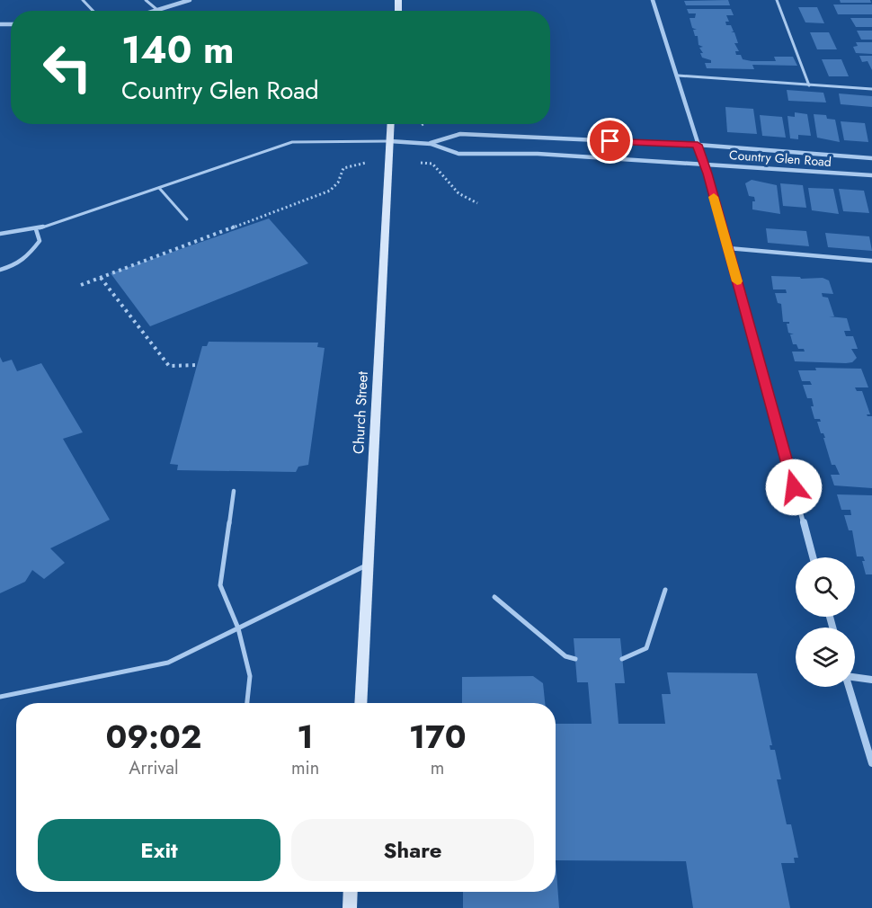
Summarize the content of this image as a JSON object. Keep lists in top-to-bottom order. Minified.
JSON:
{"streets":{"street":["Country Glen Road","Church Street"]},"crossings":[["Country Glen Road","Church Street"]],"page":{"turn":["140 m","Country Glen Road"],"eta":["09:02","Arrival","1","min","170","m"],"buttons":["Exit","Share"]}}
